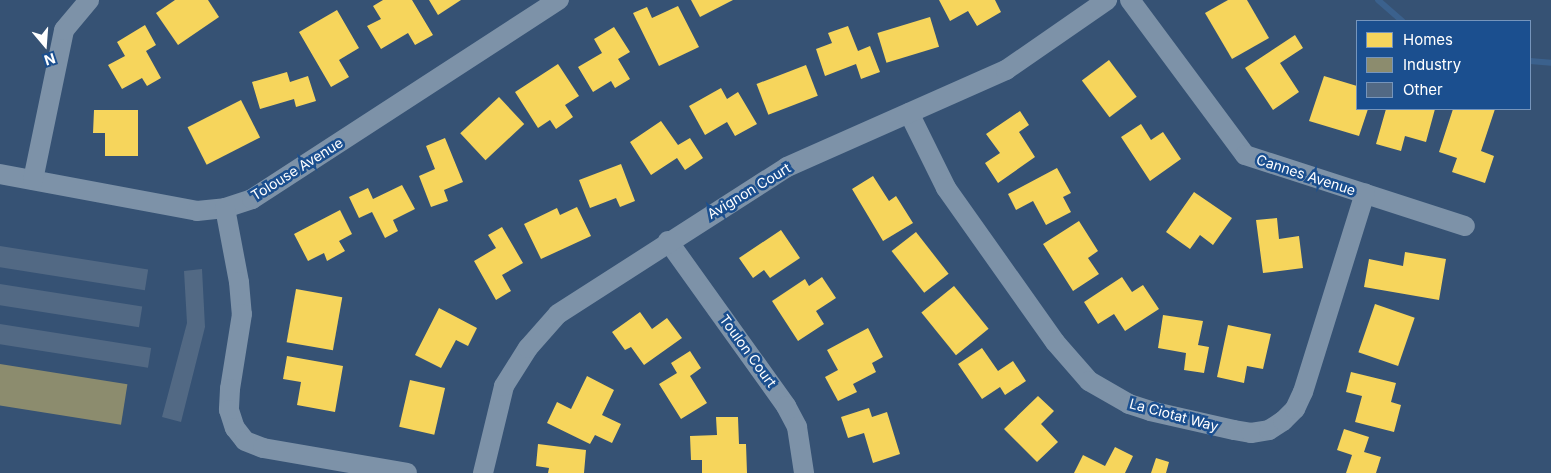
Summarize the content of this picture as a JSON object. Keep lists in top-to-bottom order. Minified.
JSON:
{"streets":{"street":["Tolouse Avenue","Cannes Avenue","Avignon Court","Toulon Court","La Ciotat Way"]},"crossings":[["Cannes Avenue","La Ciotat Way"],["Avignon Court","Toulon Court"],["Avignon Court","La Ciotat Way"]],"legend":["Homes","Industry","Other"],"north":"bottom"}
